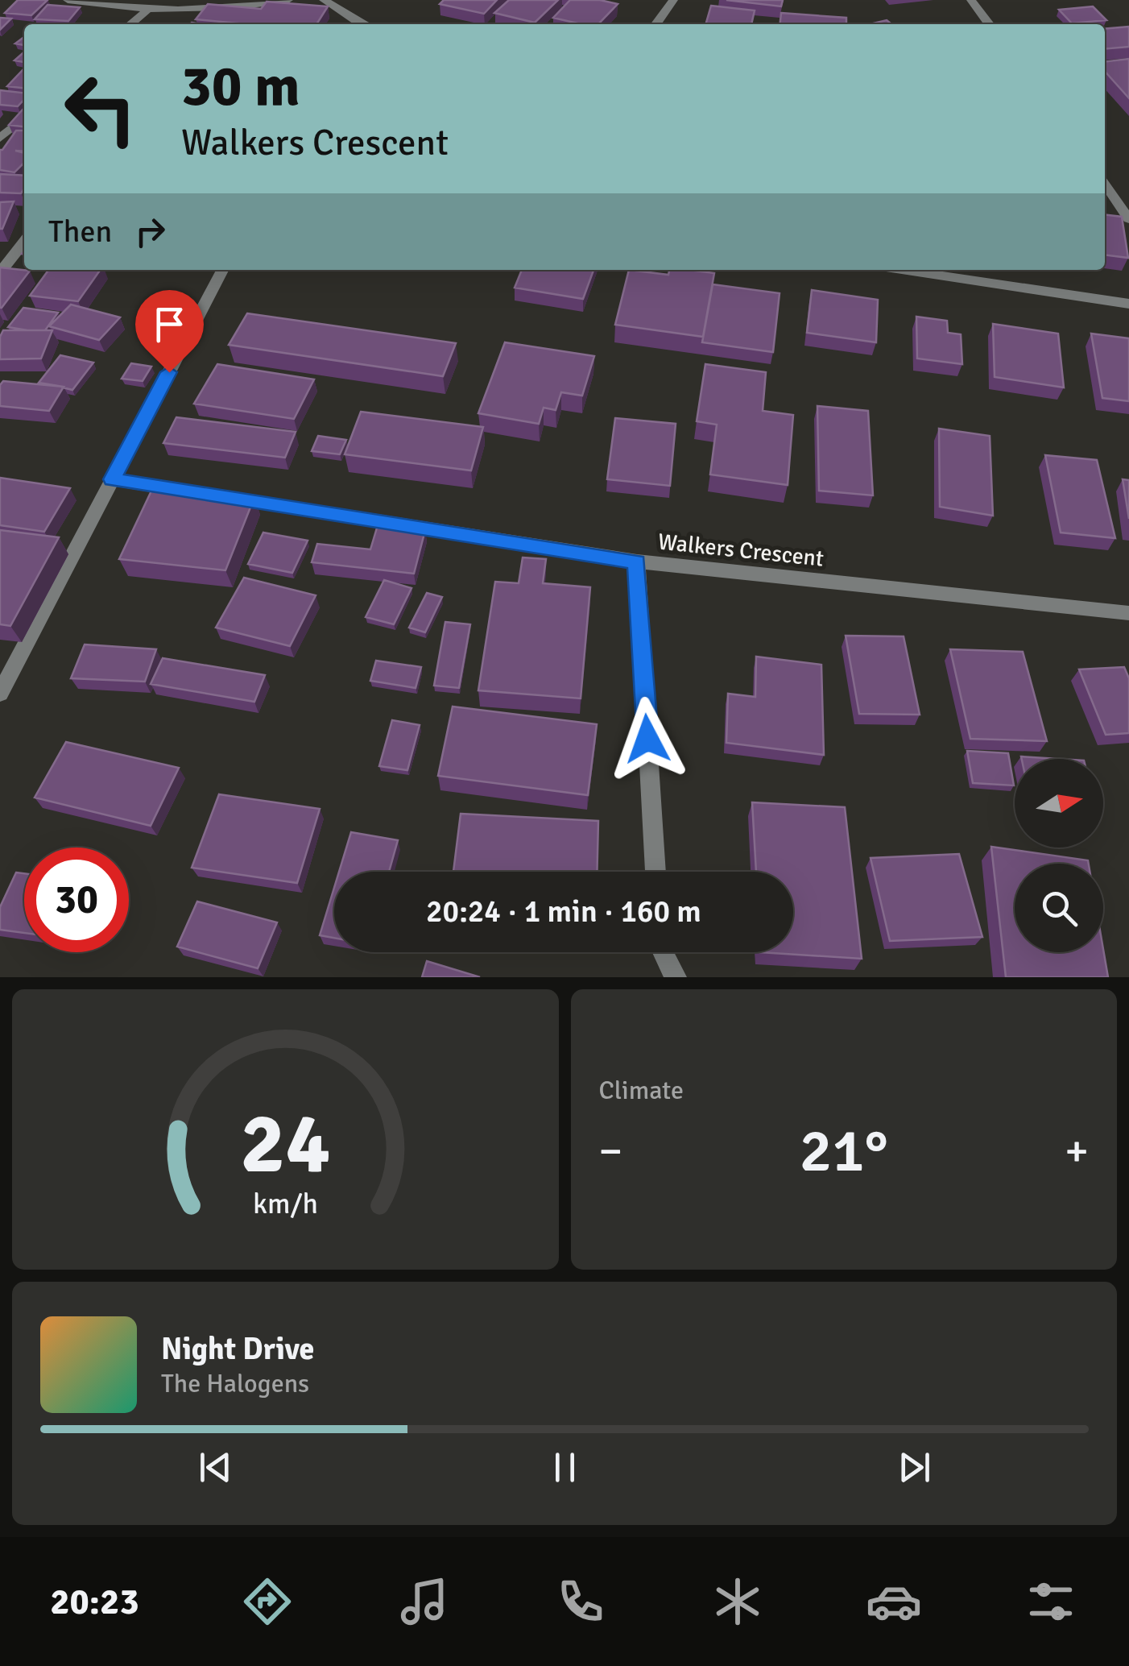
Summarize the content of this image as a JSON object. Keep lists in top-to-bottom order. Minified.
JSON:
{"streets":{"street":["Walkers Crescent"]},"north":"right","page":{"turn":["30 m","Walkers Crescent"],"then":"Then","limit":"30","trip":"20:24 · 1 min · 160 m","tile":"Climate","heat":["−","21°","+"],"song":["Night Drive","The Halogens"],"tabs":"20:23","gauge":["24","km/h"]}}
